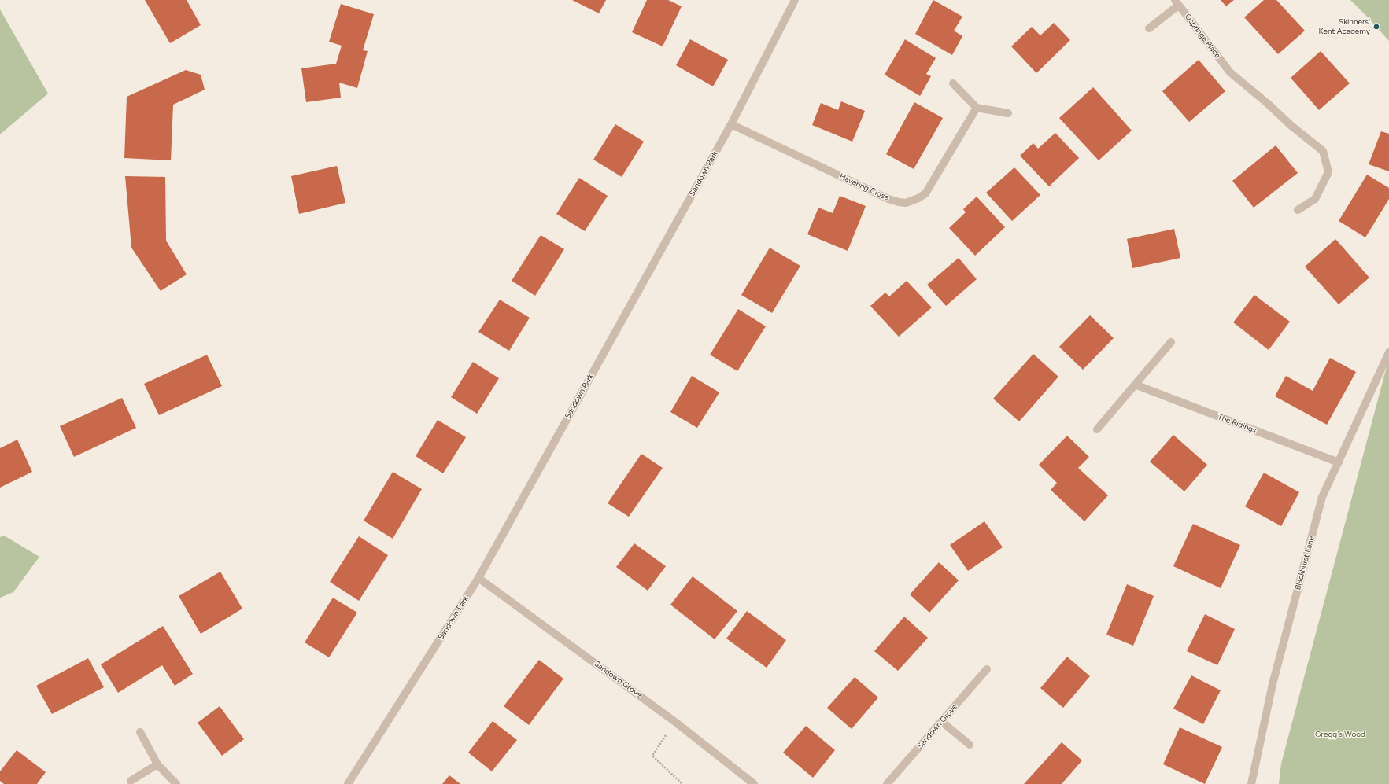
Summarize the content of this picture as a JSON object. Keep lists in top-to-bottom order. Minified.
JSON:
{"streets":{"street":["Ospringe Place","Sandown Park","Havering Close","The Ridings","Blackhurst Lane","Sandown Grove"]},"crossings":[["Sandown Park","Havering Close"],["Sandown Park","Sandown Grove"],["The Ridings","Blackhurst Lane"]],"parks":["Gregg's Wood"],"places":["Skinners' Kent Academy"]}
